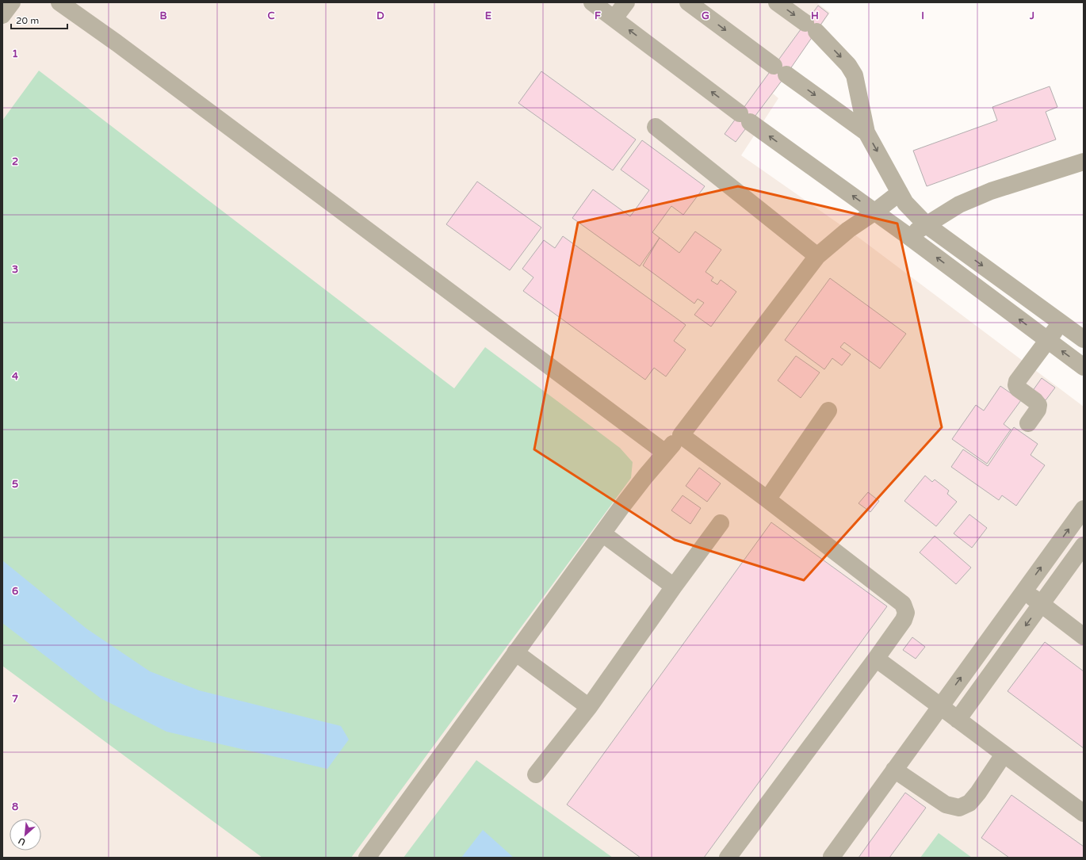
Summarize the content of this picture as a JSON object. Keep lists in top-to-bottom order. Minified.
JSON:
{"scale_bar":"20 m","north":"bottom left","grid":{"columns":["B","C","D","E","F","G","H","I","J"],"rows":["1","2","3","4","5","6","7","8"]}}
